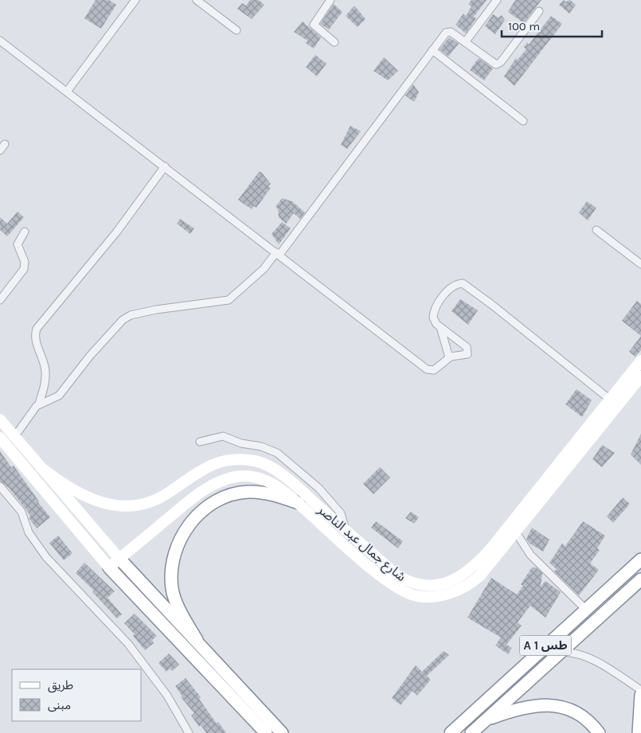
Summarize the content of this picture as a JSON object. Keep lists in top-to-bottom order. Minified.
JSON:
{"streets":{"highway":["A 1 طس"],"main road":["شارع جمال عبد الناصر"]},"legend":["طريق","مبنى"],"scale_bar":"100 m"}
